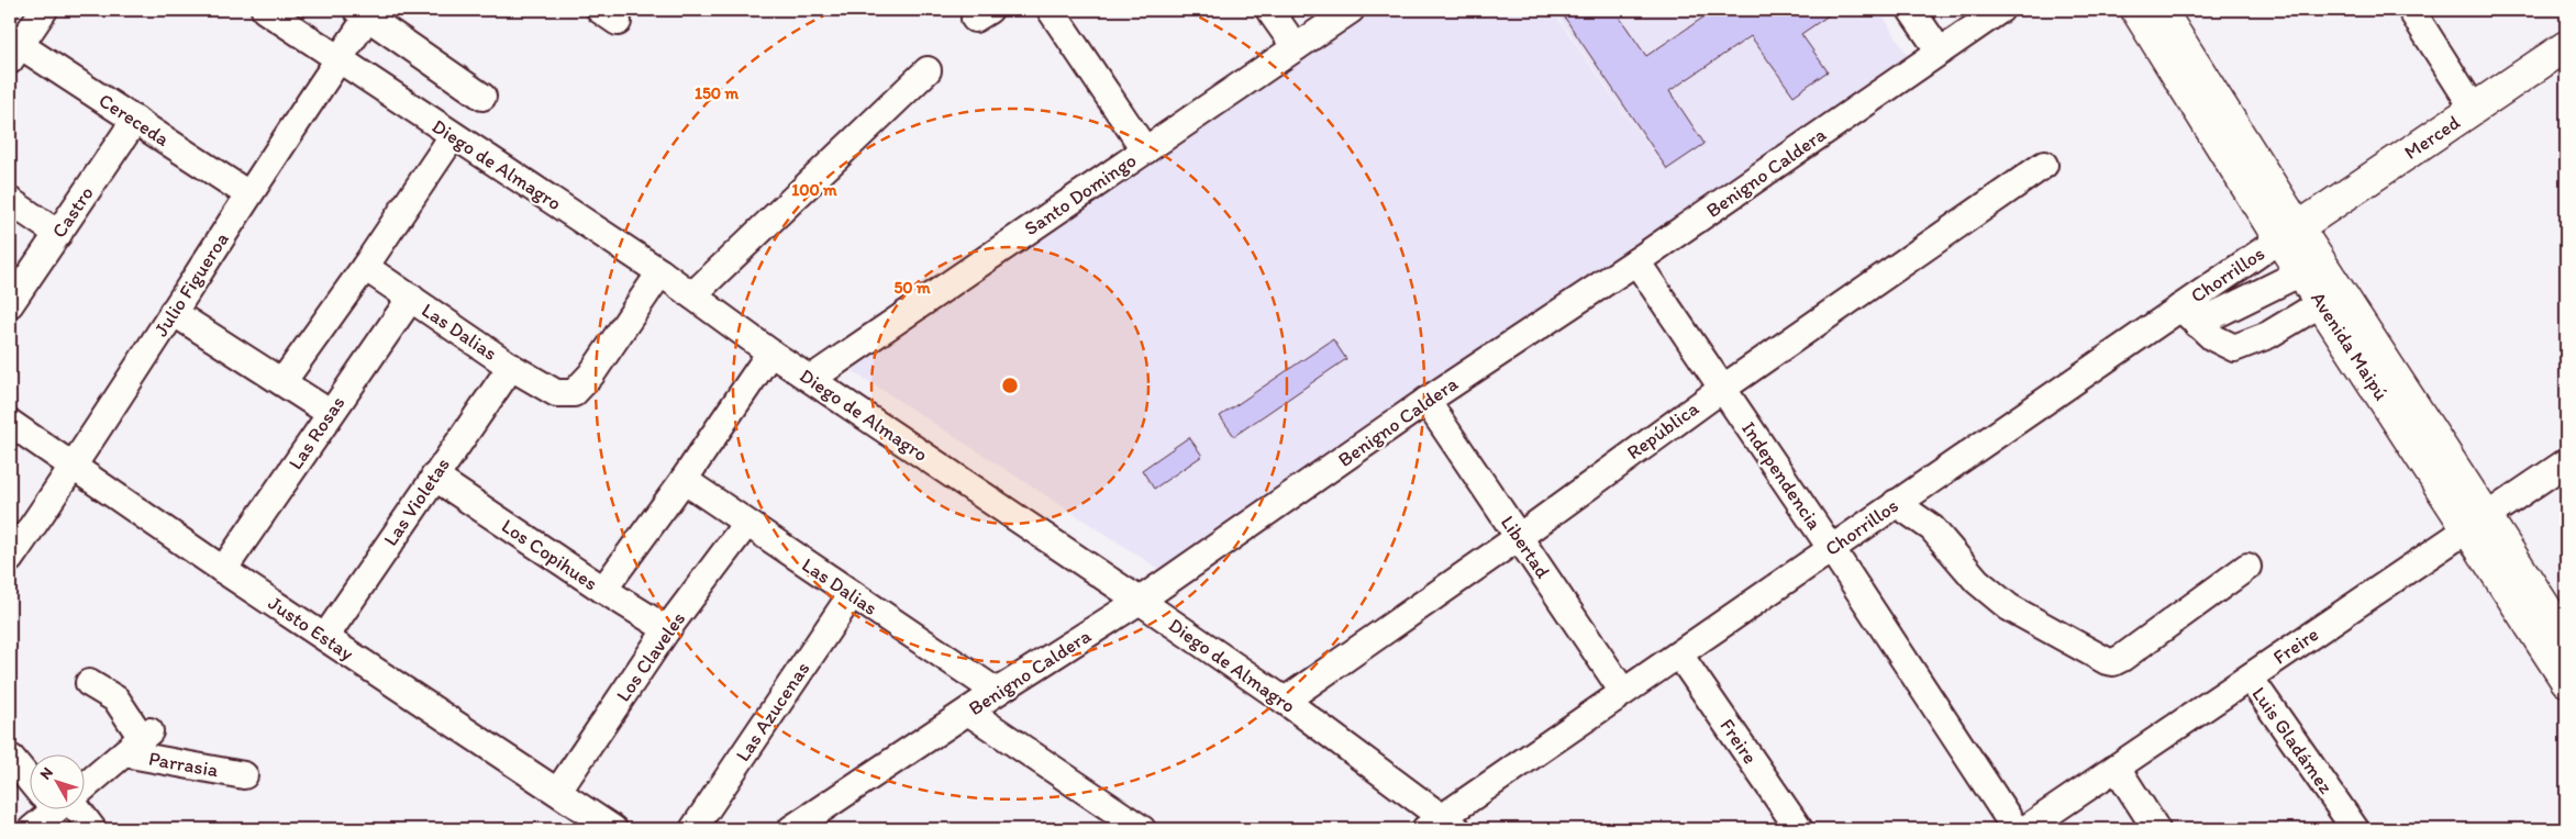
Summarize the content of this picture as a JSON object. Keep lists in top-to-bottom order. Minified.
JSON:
{"streets":{"main road":["Merced","Avenida Maipú"],"street":["Cereceda","Diego de Almagro","Benigno Caldera","Santo Domingo","Castro","Chorrillos","Julio Figueroa","Las Dalias","República","Las Rosas","Independencia","Las Violetas","Libertad","Los Copihues","Justo Estay","Freire","Los Claveles","Las Azucenas","Luis Gladámez","Parrasia"]},"crossings":[["Cereceda","Castro"],["Cereceda","Julio Figueroa"],["Merced","Chorrillos"],["Merced","Avenida Maipú"],["Diego de Almagro","Benigno Caldera"],["Diego de Almagro","Santo Domingo"],["Diego de Almagro","Chorrillos"],["Diego de Almagro","Julio Figueroa"],["Diego de Almagro","Las Dalias"],["Diego de Almagro","República"],["Benigno Caldera","Las Dalias"],["Benigno Caldera","Independencia"],["Benigno Caldera","Libertad"],["Chorrillos","Avenida Maipú"],["Chorrillos","Independencia"],["Chorrillos","Libertad"],["Chorrillos","Freire"],["Julio Figueroa","Justo Estay"],["Las Dalias","Las Rosas"],["Las Dalias","Las Violetas"],["Las Dalias","Los Claveles"],["Las Dalias","Las Azucenas"],["Avenida Maipú","Freire"],["República","Independencia"],["República","Libertad"],["Las Rosas","Justo Estay"],["Las Violetas","Los Copihues"],["Las Violetas","Justo Estay"],["Los Copihues","Los Claveles"],["Justo Estay","Los Claveles"],["Freire","Luis Gladámez"]],"north":"top left","rings":["150 m","100 m","50 m"]}
